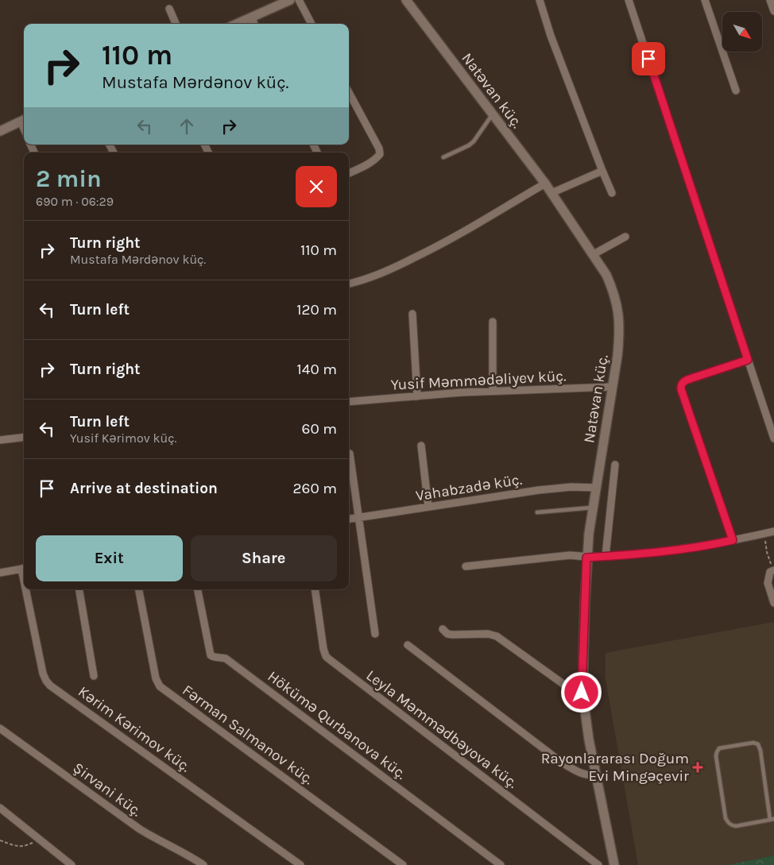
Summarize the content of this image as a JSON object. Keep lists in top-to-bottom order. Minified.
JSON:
{"streets":{"street":["Natəvan küç.","Yusif Məmmədəliyev küç.","Vahabzadə küç.","Hökümə Qurbanova küç.","Kərim Kərimov küç.","Leyla Məmmədbəyova küç.","Fərman Salmanov küç.","Şirvani küç."]},"crossings":[["Natəvan küç.","Yusif Məmmədəliyev küç."],["Natəvan küç.","Vahabzadə küç."]],"places":{"health":["Rayonlararası Doğum Evi Mingəçevir"]},"north":"bottom right","page":{"turn":["110 m","Mustafa Mərdənov küç."],"heading":["2 min","690 m · 06:29"],"list":[{"name":"Turn right","note":"Mustafa Mərdənov küç.","value":"110 m"},{"name":"Turn left","value":"120 m"},{"name":"Turn right","value":"140 m"},{"name":"Turn left","note":"Yusif Kərimov küç.","value":"60 m"},{"name":"Arrive at destination","value":"260 m"}],"buttons":["Exit","Share"]}}
